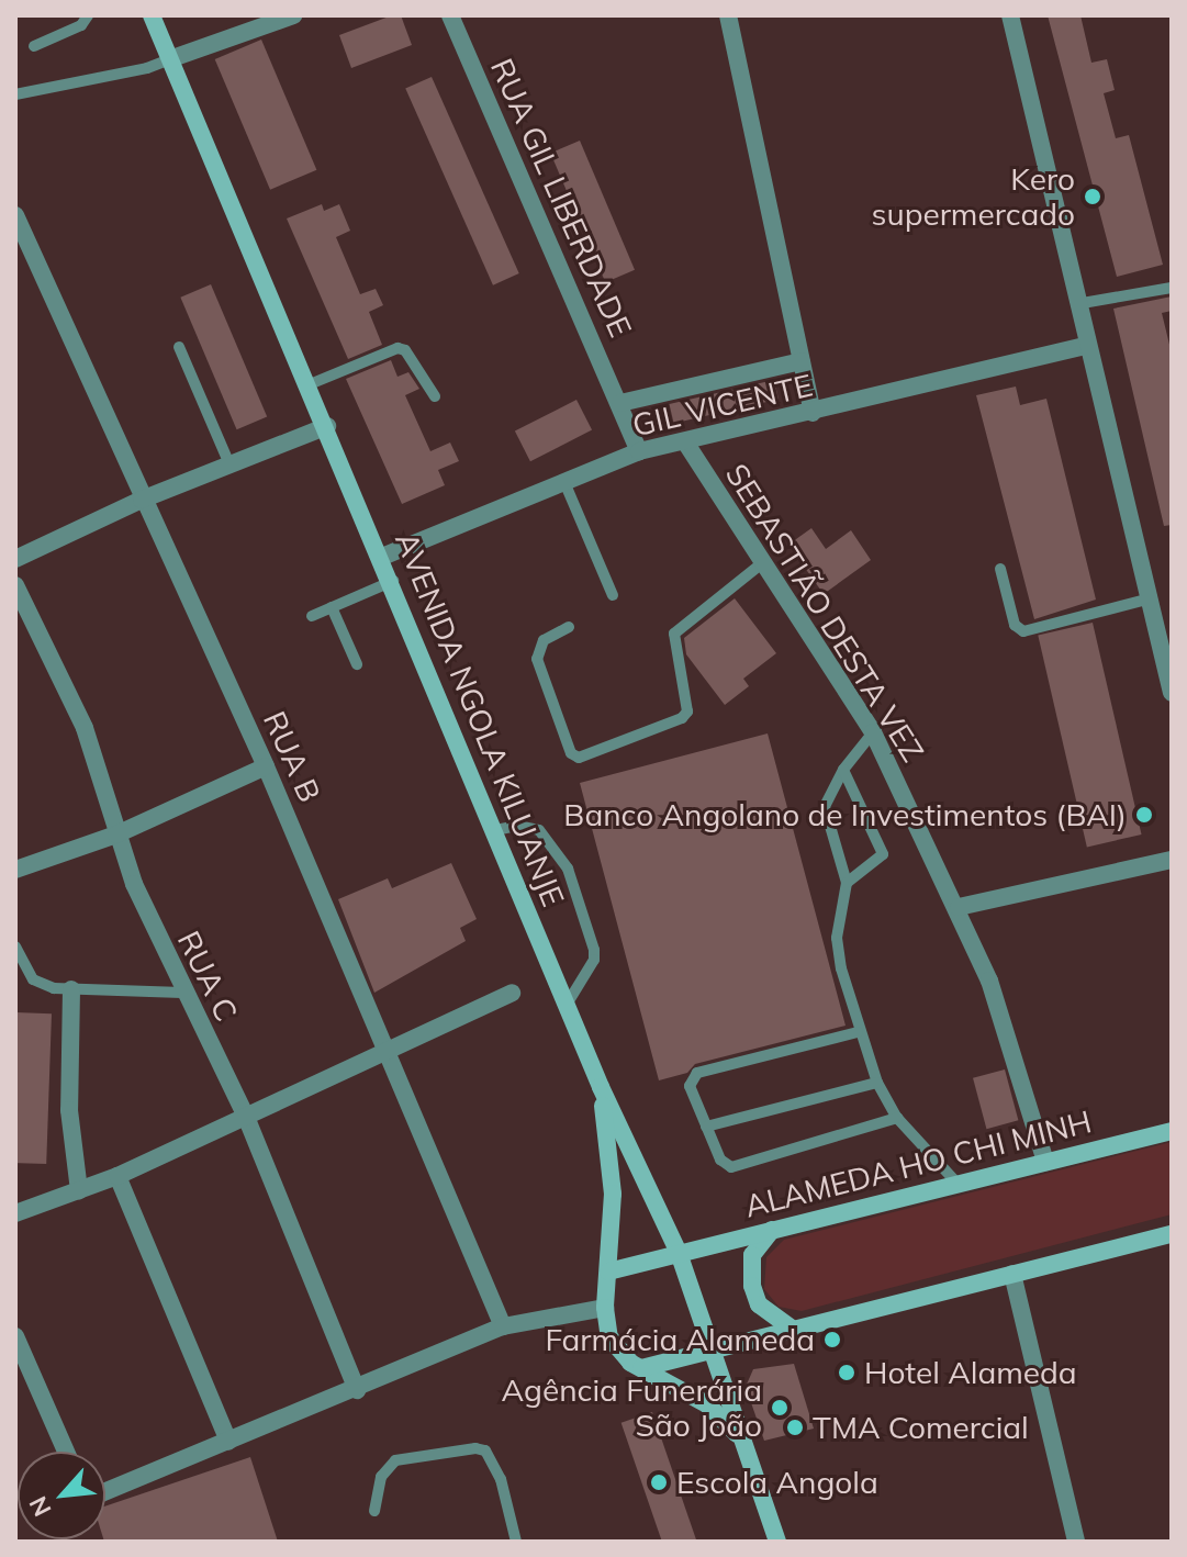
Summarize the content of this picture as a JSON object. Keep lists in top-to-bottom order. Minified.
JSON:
{"streets":{"main road":["AVENIDA NGOLA KILUANJE","ALAMEDA HO CHI MINH"],"street":["RUA GIL LIBERDADE","GIL VICENTE","SEBASTIÃO DESTA VEZ","RUA B","RUA C"]},"crossings":[["RUA GIL LIBERDADE","GIL VICENTE"],["GIL VICENTE","SEBASTIÃO DESTA VEZ"],["GIL VICENTE","AVENIDA NGOLA KILUANJE"],["SEBASTIÃO DESTA VEZ","ALAMEDA HO CHI MINH"],["AVENIDA NGOLA KILUANJE","ALAMEDA HO CHI MINH"]],"places":["Kero supermercado","Banco Angolano de Investimentos (BAI)","Farmácia Alameda","Hotel Alameda","Agência Funerária São João","TMA Comercial","Escola Angola"],"north":"bottom left"}
